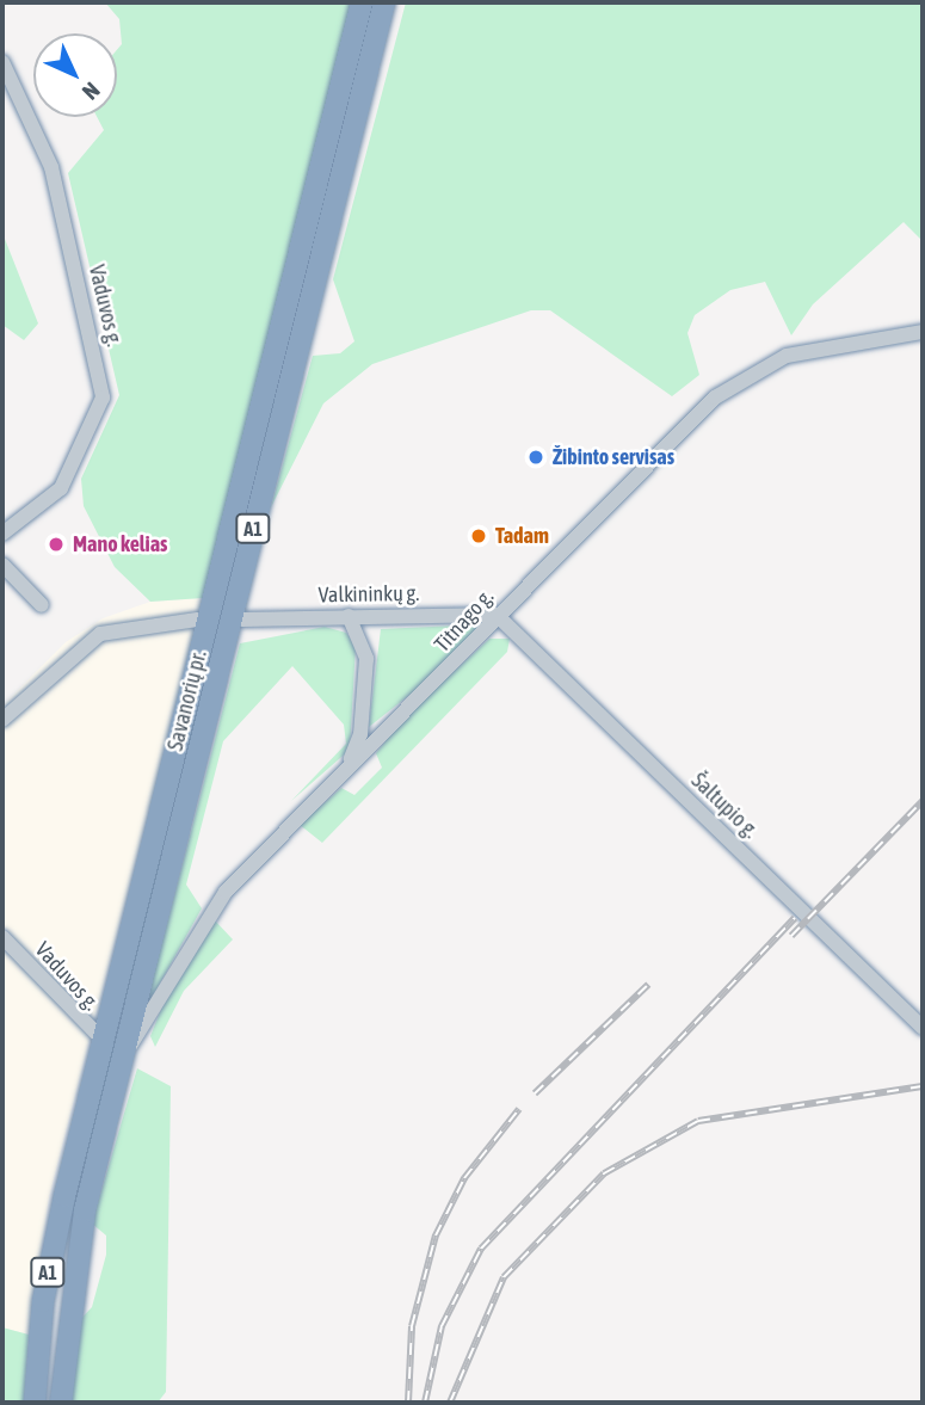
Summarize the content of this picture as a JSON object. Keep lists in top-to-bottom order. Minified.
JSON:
{"streets":{"highway":["A1","Savanorių pr."],"street":["Vaduvos g.","Valkininkų g.","Titnago g.","Šaltupio g."]},"crossings":[["Vaduvos g.","Savanorių pr."],["Valkininkų g.","Titnago g."],["Valkininkų g.","Šaltupio g."],["Titnago g.","Savanorių pr."],["Titnago g.","Šaltupio g."]],"places":["Žibinto servisas","Tadam","Mano kelias"],"north":"bottom right"}
